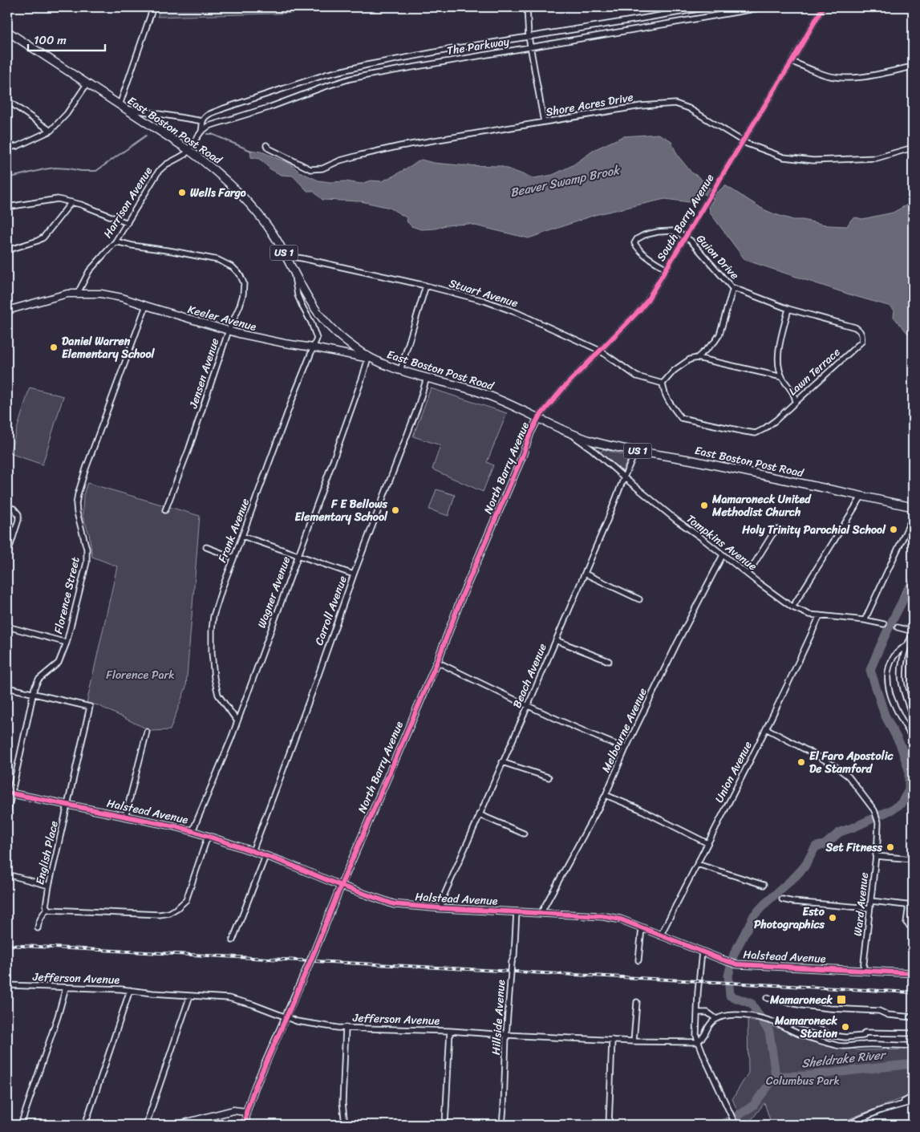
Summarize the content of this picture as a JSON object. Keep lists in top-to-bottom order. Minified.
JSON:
{"streets":{"main road":["East Boston Post Road","US 1"],"street":["The Parkway","Shore Acres Drive","Harrison Avenue","South Barry Avenue","Guion Drive","Stuart Avenue","Keeler Avenue","Lawn Terrace","Jensen Avenue","North Barry Avenue","Frank Avenue","Tompkins Avenue","Wagner Avenue","Florence Street","Carroll Avenue","Beach Avenue","Melbourne Avenue","Union Avenue","Halstead Avenue","English Place","Ward Avenue","Jefferson Avenue","Hillside Avenue"]},"crossings":[["The Parkway","East Boston Post Road"],["The Parkway","Harrison Avenue"],["Shore Acres Drive","South Barry Avenue"],["East Boston Post Road","Harrison Avenue"],["East Boston Post Road","South Barry Avenue"],["East Boston Post Road","Stuart Avenue"],["East Boston Post Road","Keeler Avenue"],["East Boston Post Road","North Barry Avenue"],["East Boston Post Road","Frank Avenue"],["East Boston Post Road","Tompkins Avenue"],["East Boston Post Road","Wagner Avenue"],["East Boston Post Road","Carroll Avenue"],["East Boston Post Road","Beach Avenue"],["Harrison Avenue","Keeler Avenue"],["Harrison Avenue","Jensen Avenue"],["South Barry Avenue","Guion Drive"],["South Barry Avenue","Stuart Avenue"],["South Barry Avenue","North Barry Avenue"],["Guion Drive","Stuart Avenue"],["Guion Drive","Lawn Terrace"],["Stuart Avenue","Lawn Terrace"],["Keeler Avenue","Jensen Avenue"],["Keeler Avenue","Frank Avenue"],["Keeler Avenue","Wagner Avenue"],["Keeler Avenue","Florence Street"],["North Barry Avenue","Halstead Avenue"],["North Barry Avenue","Jefferson Avenue"],["Frank Avenue","Wagner Avenue"],["Tompkins Avenue","Beach Avenue"],["Tompkins Avenue","Melbourne Avenue"],["Tompkins Avenue","Union Avenue"],["Wagner Avenue","Halstead Avenue"],["Florence Street","Halstead Avenue"],["Florence Street","English Place"],["Carroll Avenue","Halstead Avenue"],["Beach Avenue","Halstead Avenue"],["Melbourne Avenue","Halstead Avenue"],["Union Avenue","Halstead Avenue"],["Union Avenue","Ward Avenue"],["Halstead Avenue","English Place"],["Halstead Avenue","Ward Avenue"],["Halstead Avenue","Hillside Avenue"],["Jefferson Avenue","Hillside Avenue"]],"water":["Beaver Swamp Brook","Sheldrake River"],"parks":["Florence Park","Columbus Park"],"places":{"other":["Wells Fargo","Daniel Warren Elementary School","Mamaroneck United Methodist Church","F E Bellows Elementary School","Holy Trinity Parochial School","El Faro Apostolic De Stamford","Set Fitness","Esto Photographics","Mamaroneck Station"],"transit":["Mamaroneck"]},"scale_bar":"100 m"}
